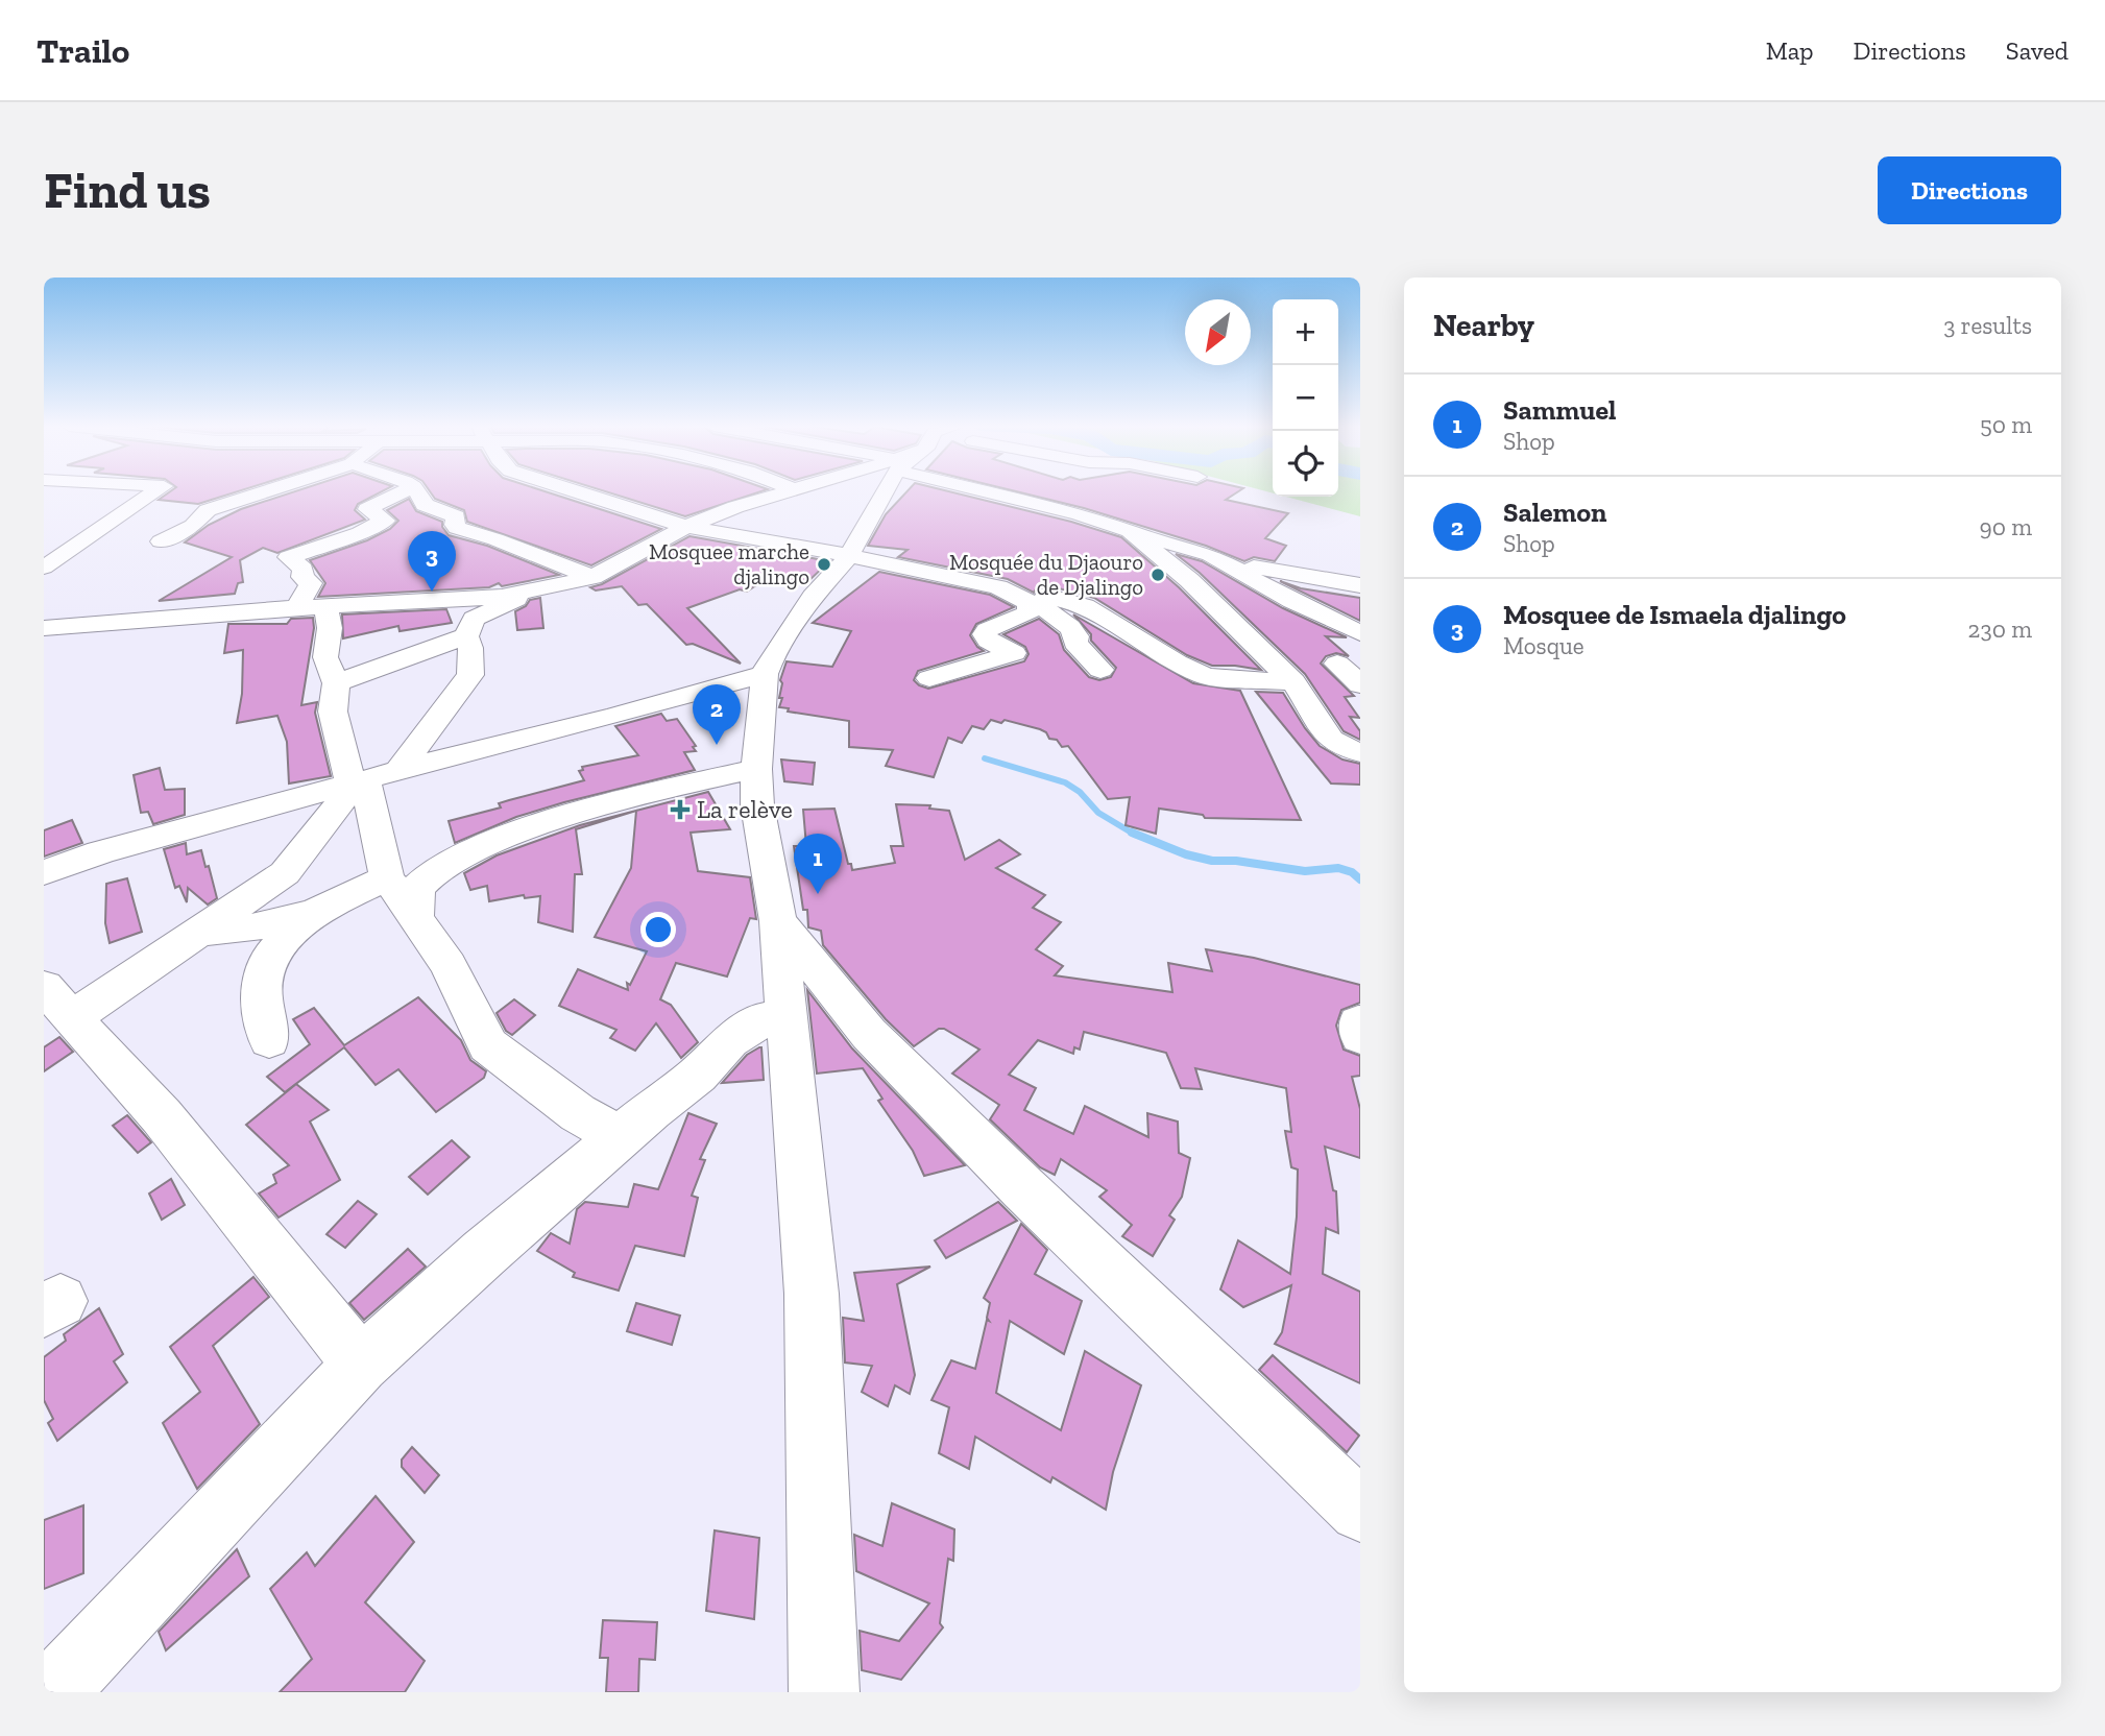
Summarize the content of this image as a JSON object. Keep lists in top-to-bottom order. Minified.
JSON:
{"places":{"other":["Mosquee marche djalingo","Mosquée du Djaouro de Djalingo"],"health":["La relève"]},"north":"bottom left","page":{"header":"Trailo","nav":["Map","Directions","Saved"],"buttons":"Directions","title":"Find us","heading":["Nearby","3 results"],"map_buttons":["+","−"],"list":[{"mark":"1","name":"Sammuel","note":"Shop","value":"50 m"},{"mark":"2","name":"Salemon","note":"Shop","value":"90 m"},{"mark":"3","name":"Mosquee de Ismaela djalingo","note":"Mosque","value":"230 m"}],"pins":["3","2","1"]}}
